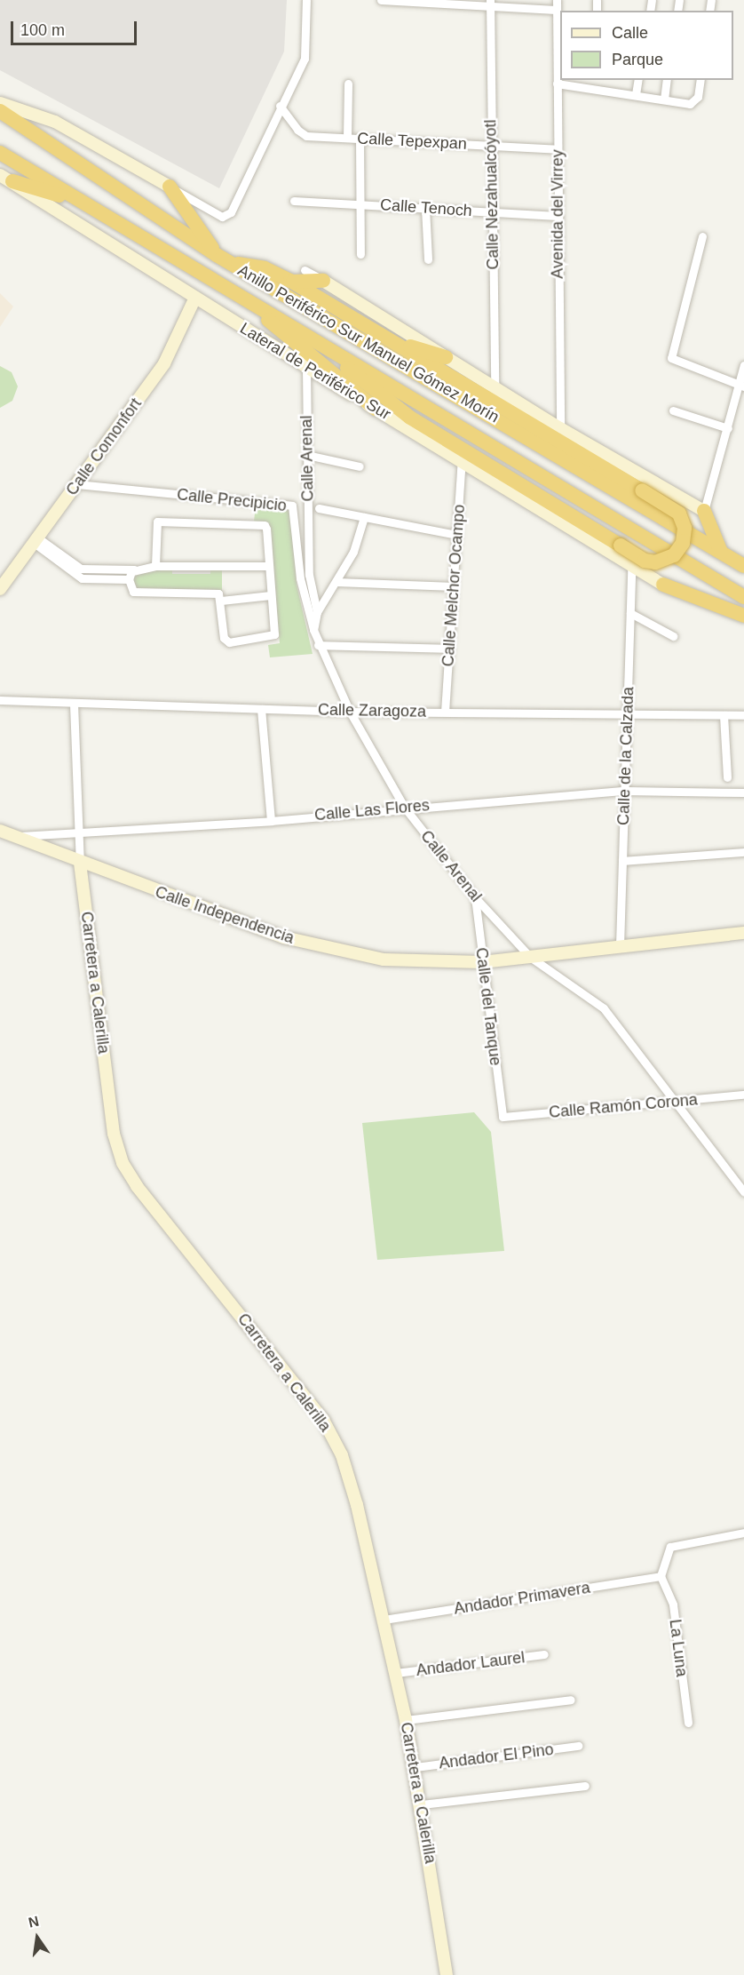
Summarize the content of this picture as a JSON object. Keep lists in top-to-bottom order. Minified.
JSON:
{"streets":{"highway":["Anillo Periférico Sur Manuel Gómez Morín"],"street":["Calle Tepexpan","Calle Nezahualcóyotl","Calle Tenoch","Avenida del Virrey","Lateral de Periférico Sur","Calle Comonfort","Calle Arenal","Calle Precipicio","Calle Melchor Ocampo","Calle Zaragoza","Calle de la Calzada","Calle Las Flores","Calle Independencia","Carretera a Calerilla","Calle del Tanque","Calle Ramón Corona","Andador Primavera","La Luna","Andador Laurel","Andador El Pino"]},"crossings":[["Calle Tepexpan","Calle Nezahualcóyotl"],["Calle Tepexpan","Avenida del Virrey"],["Calle Nezahualcóyotl","Calle Tenoch"],["Calle Tenoch","Avenida del Virrey"],["Lateral de Periférico Sur","Calle Comonfort"],["Lateral de Periférico Sur","Calle Arenal"],["Lateral de Periférico Sur","Calle Melchor Ocampo"],["Lateral de Periférico Sur","Calle de la Calzada"],["Calle Comonfort","Calle Precipicio"],["Calle Arenal","Calle Precipicio"],["Calle Arenal","Calle Zaragoza"],["Calle Arenal","Calle Las Flores"],["Calle Arenal","Calle Independencia"],["Calle Arenal","Calle del Tanque"],["Calle Arenal","Calle Ramón Corona"],["Calle Melchor Ocampo","Calle Zaragoza"],["Calle Zaragoza","Calle de la Calzada"],["Calle de la Calzada","Calle Las Flores"],["Calle de la Calzada","Calle Independencia"],["Calle Las Flores","Calle Independencia"],["Calle Independencia","Carretera a Calerilla"],["Calle Independencia","Calle del Tanque"],["Carretera a Calerilla","Andador Primavera"],["Carretera a Calerilla","Andador Laurel"],["Carretera a Calerilla","Andador El Pino"],["Calle del Tanque","Calle Ramón Corona"],["Andador Primavera","La Luna"]],"legend":["Calle","Parque"],"scale_bar":"100 m","north":"top"}
